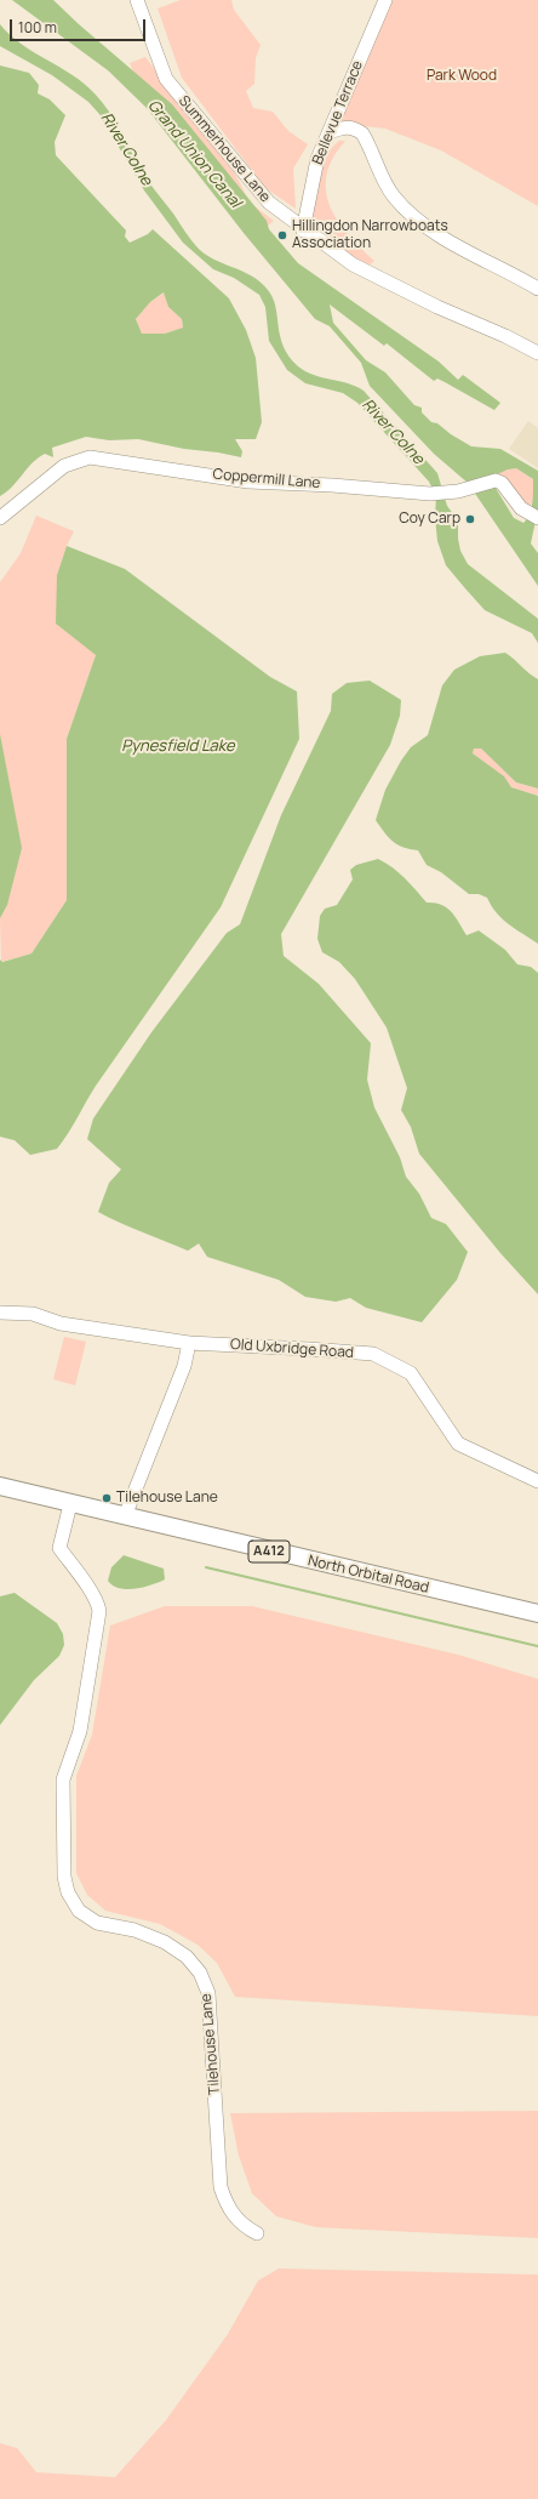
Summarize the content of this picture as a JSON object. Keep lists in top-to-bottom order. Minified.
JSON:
{"streets":{"main road":["A412","North Orbital Road"],"street":["Bellevue Terrace","Summerhouse Lane","Coppermill Lane","Old Uxbridge Road","Tilehouse Lane"]},"crossings":[["Bellevue Terrace","Summerhouse Lane"],["North Orbital Road","Tilehouse Lane"]],"water":["River Colne","Grand Union Canal","Pynesfield Lake"],"parks":["Park Wood"],"places":["Hillingdon Narrowboats Association","Coy Carp","Tilehouse Lane"],"scale_bar":"100 m"}
